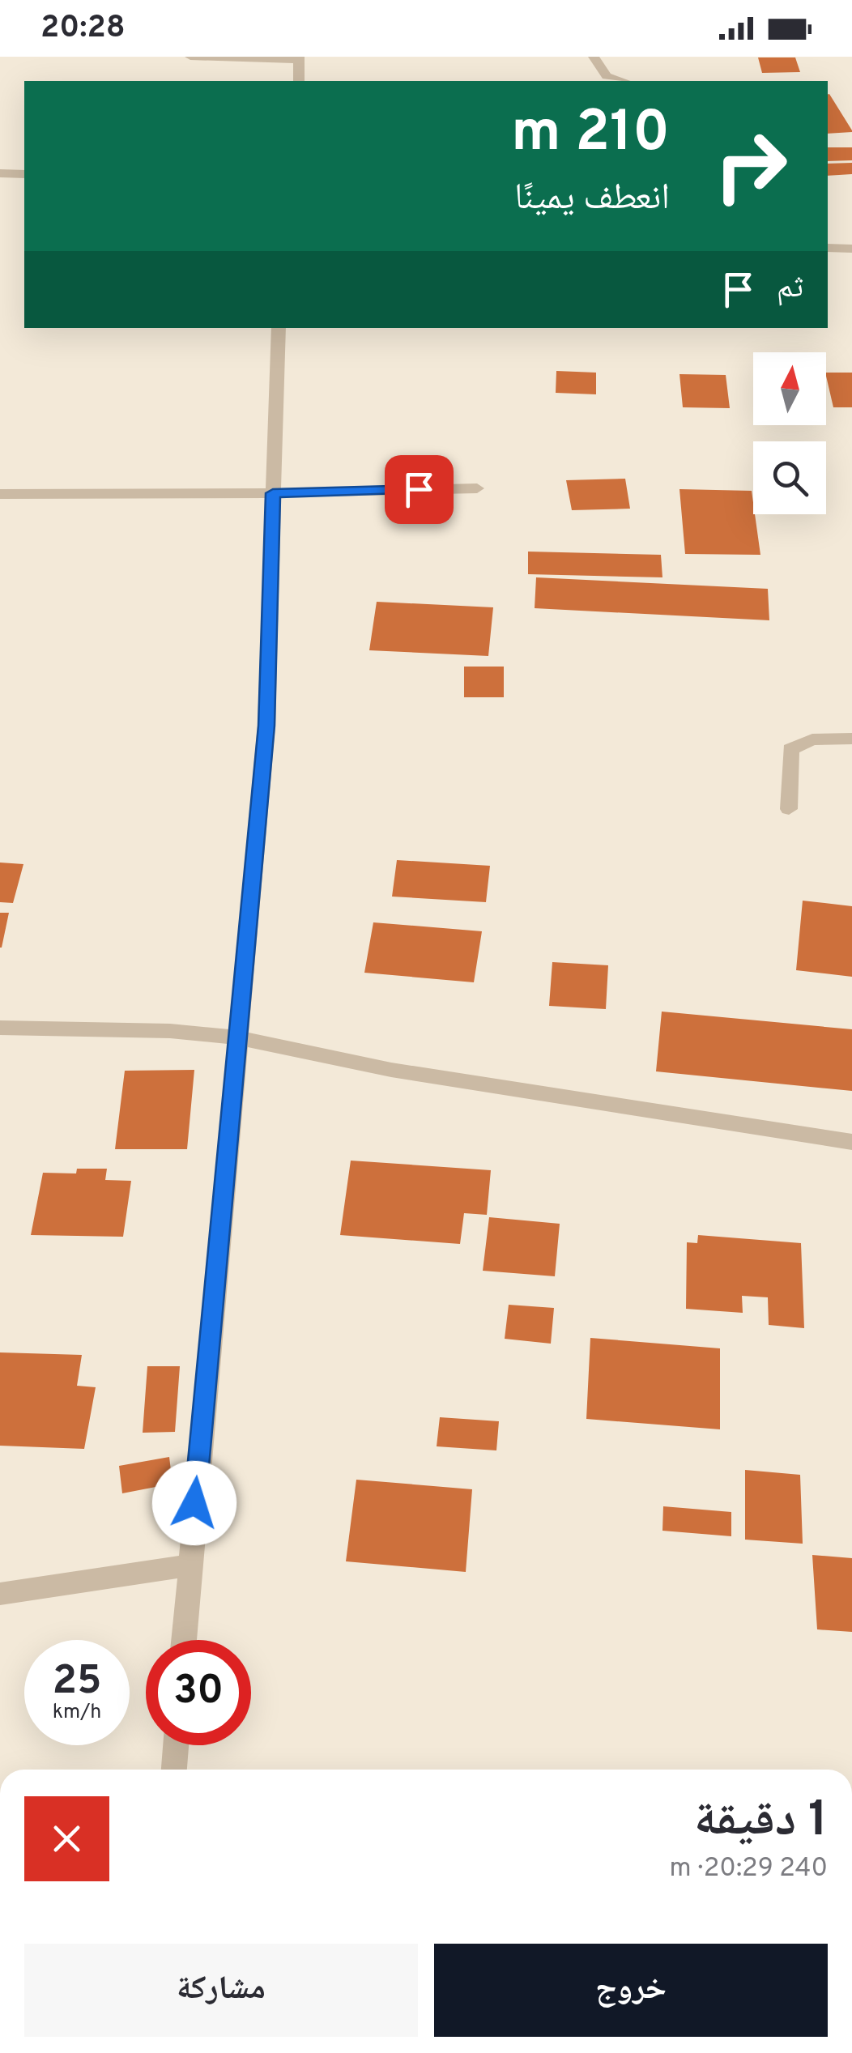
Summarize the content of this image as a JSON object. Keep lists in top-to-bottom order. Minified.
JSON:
{"north":"top","page":{"status":"20:28","turn":["210 m","انعطف يمينًا"],"then":"ثم","speed":"25 km/h","limit":"30","heading":["1 دقيقة","240 m · 20:29"],"buttons":["خروج","مشاركة"]}}
